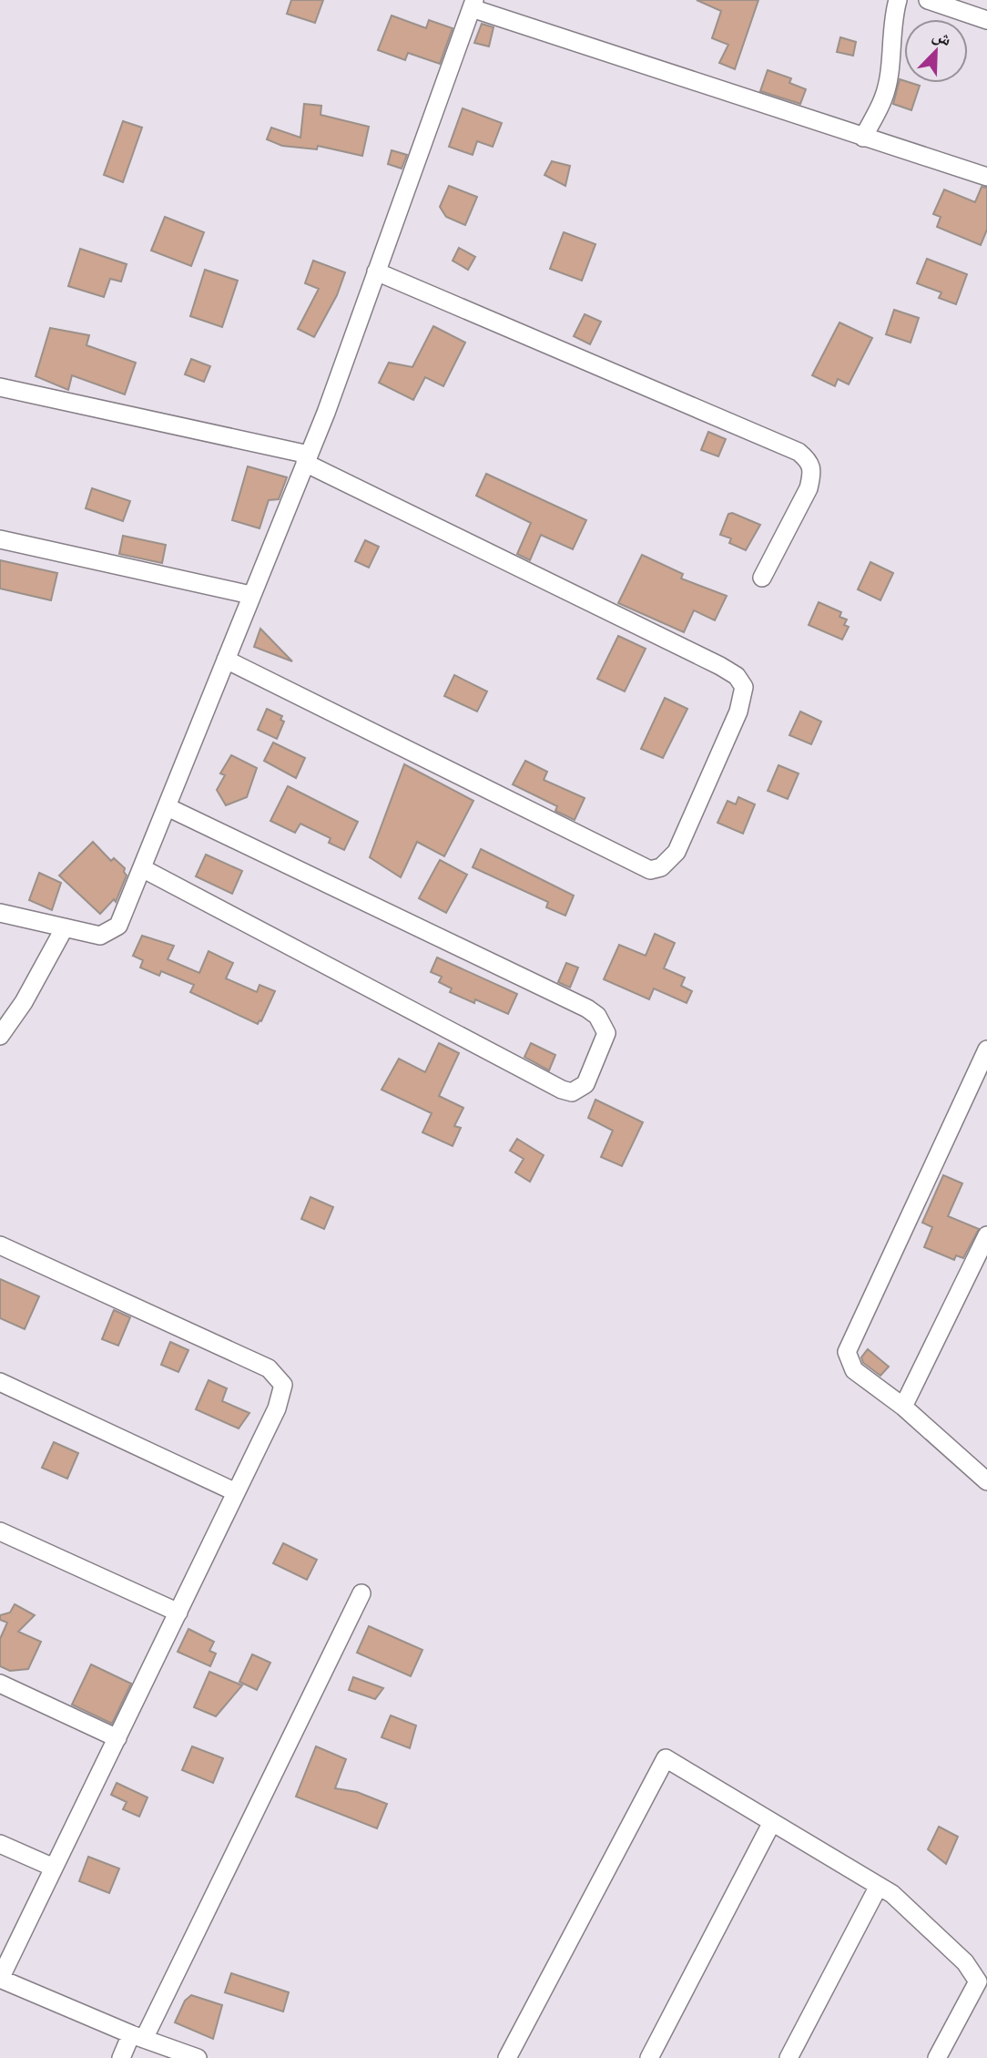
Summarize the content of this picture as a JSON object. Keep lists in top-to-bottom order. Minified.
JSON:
{"north":"top right"}
